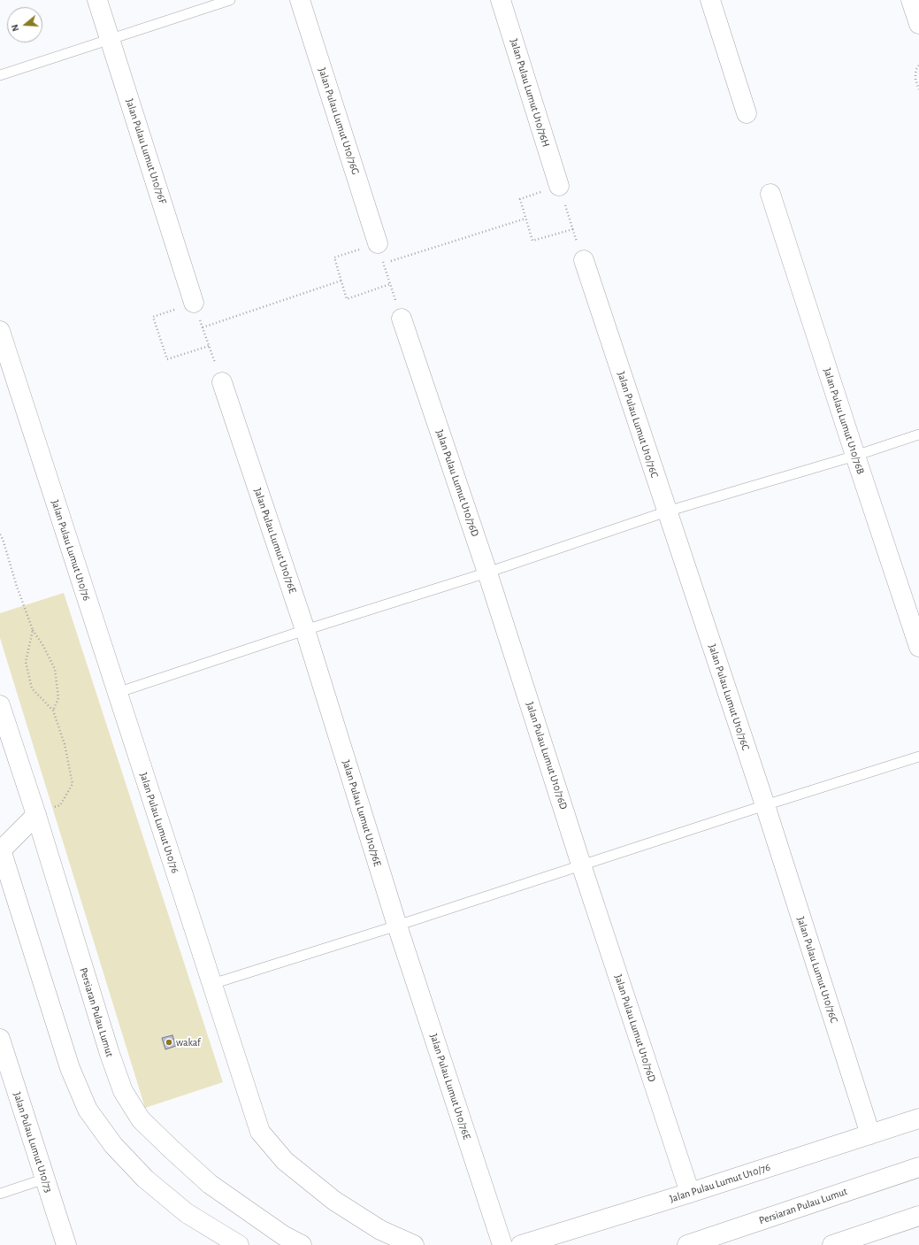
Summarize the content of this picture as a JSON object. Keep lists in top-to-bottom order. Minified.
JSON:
{"streets":{"street":["Jalan Pulau Lumut U10/76H","Jalan Pulau Lumut U10/76G","Jalan Pulau Lumut U10/76F","Jalan Pulau Lumut U10/76B","Jalan Pulau Lumut U10/76C","Jalan Pulau Lumut U10/76D","Jalan Pulau Lumut U10/76E","Jalan Pulau Lumut U10/76","Persiaran Pulau Lumut","Jalan Pulau Lumut U10/73"]},"crossings":[["Jalan Pulau Lumut U10/76C","Jalan Pulau Lumut U10/76"],["Jalan Pulau Lumut U10/76D","Jalan Pulau Lumut U10/76"]],"places":["wakaf"],"north":"left"}
